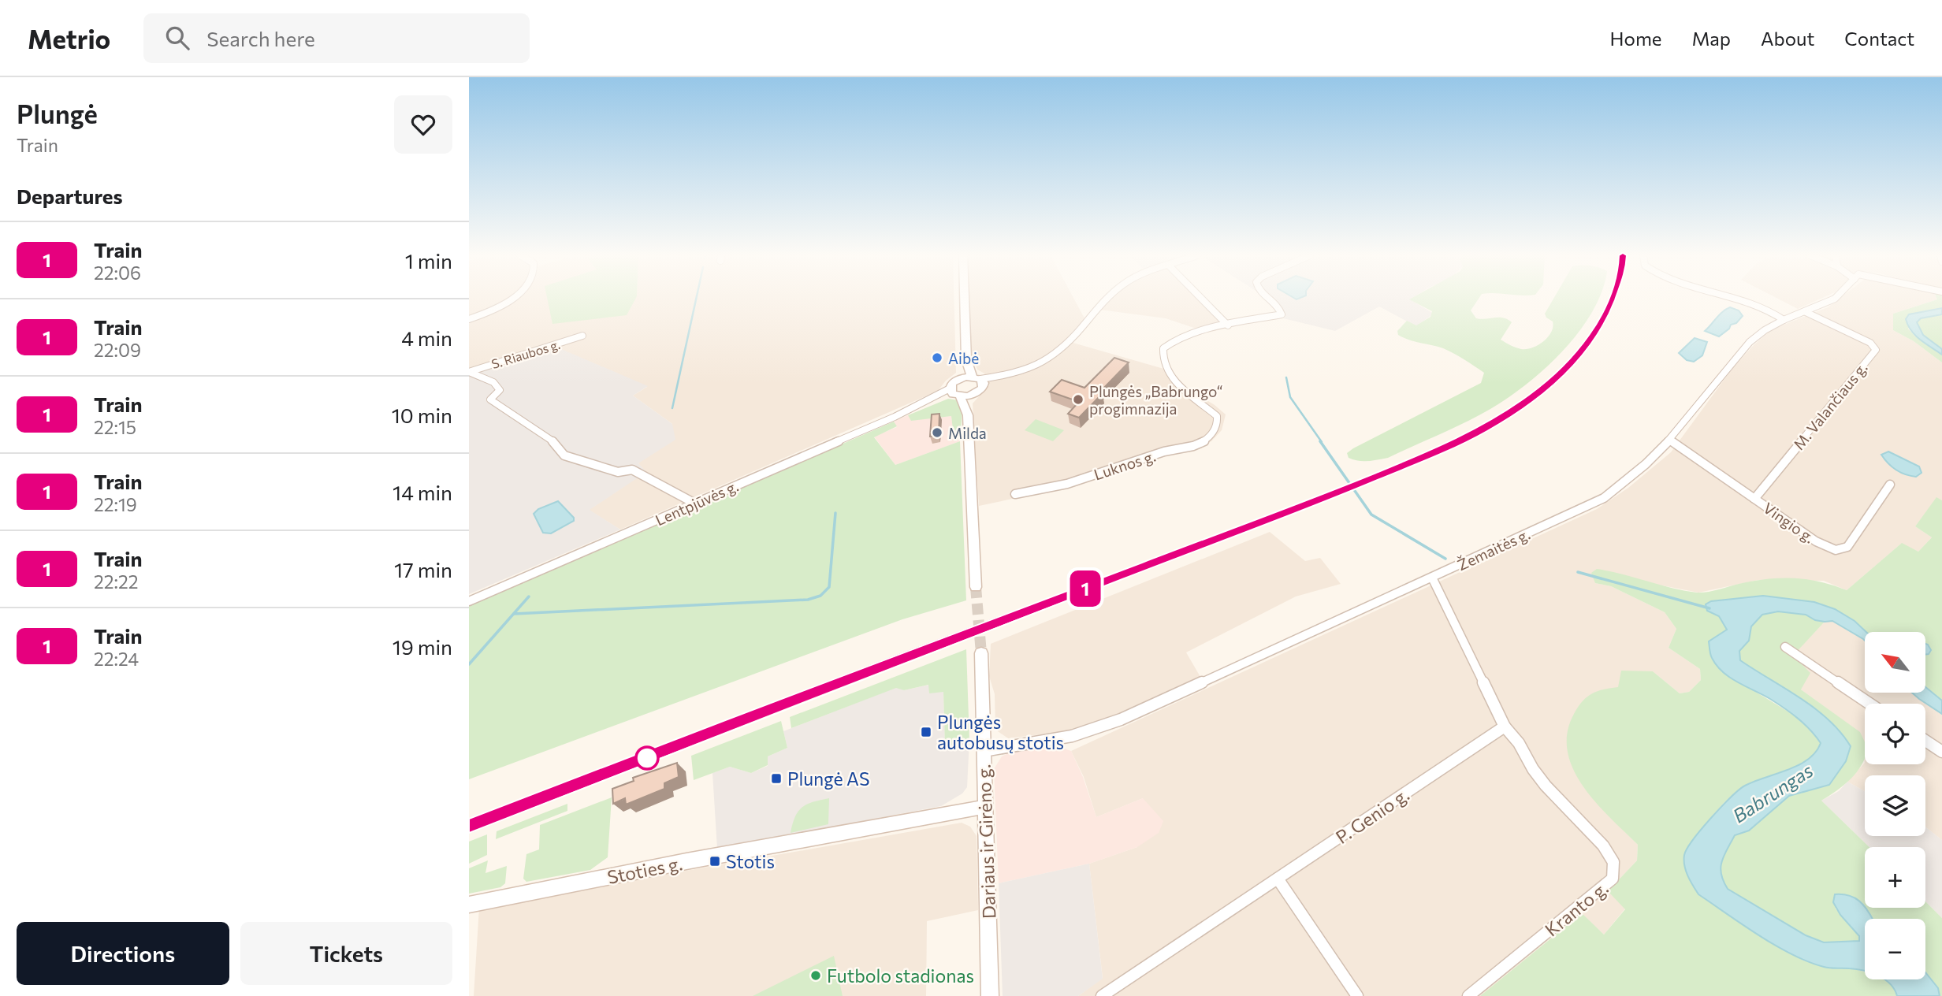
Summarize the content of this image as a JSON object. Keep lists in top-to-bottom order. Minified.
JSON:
{"streets":{"main road":["Dariaus ir Girėno g.","Stoties g."],"street":["S. Riaubos g.","M. Valančiaus g.","Luknos g.","Lentpjūvės g.","Vingio g.","Žemaitės g.","P. Genio g.","Kranto g."]},"crossings":[["M. Valančiaus g.","Vingio g."],["M. Valančiaus g.","Žemaitės g."],["Vingio g.","Žemaitės g."],["Žemaitės g.","Dariaus ir Girėno g."],["P. Genio g.","Kranto g."],["Dariaus ir Girėno g.","Stoties g."]],"water":["Babrungas"],"places":{"other":["Aibė","Plungės „Babrungo“ progimnazija","Milda","Futbolo stadionas"],"transit":["Plungės autobusų stotis","Plungė AS","Stotis"]},"north":"top left","page":{"header":"Metrio","search":"Search here","nav":["Home","Map","About","Contact"],"heading":[["Plungė","Train"],"Departures"],"on_map":"1","list":[{"mark":"1","name":"Train","note":"22:06","value":"1 min"},{"mark":"1","name":"Train","note":"22:09","value":"4 min"},{"mark":"1","name":"Train","note":"22:15","value":"10 min"},{"mark":"1","name":"Train","note":"22:19","value":"14 min"},{"mark":"1","name":"Train","note":"22:22","value":"17 min"},{"mark":"1","name":"Train","note":"22:24","value":"19 min"}],"map_buttons":["+","−"],"buttons":["Directions","Tickets"]}}
